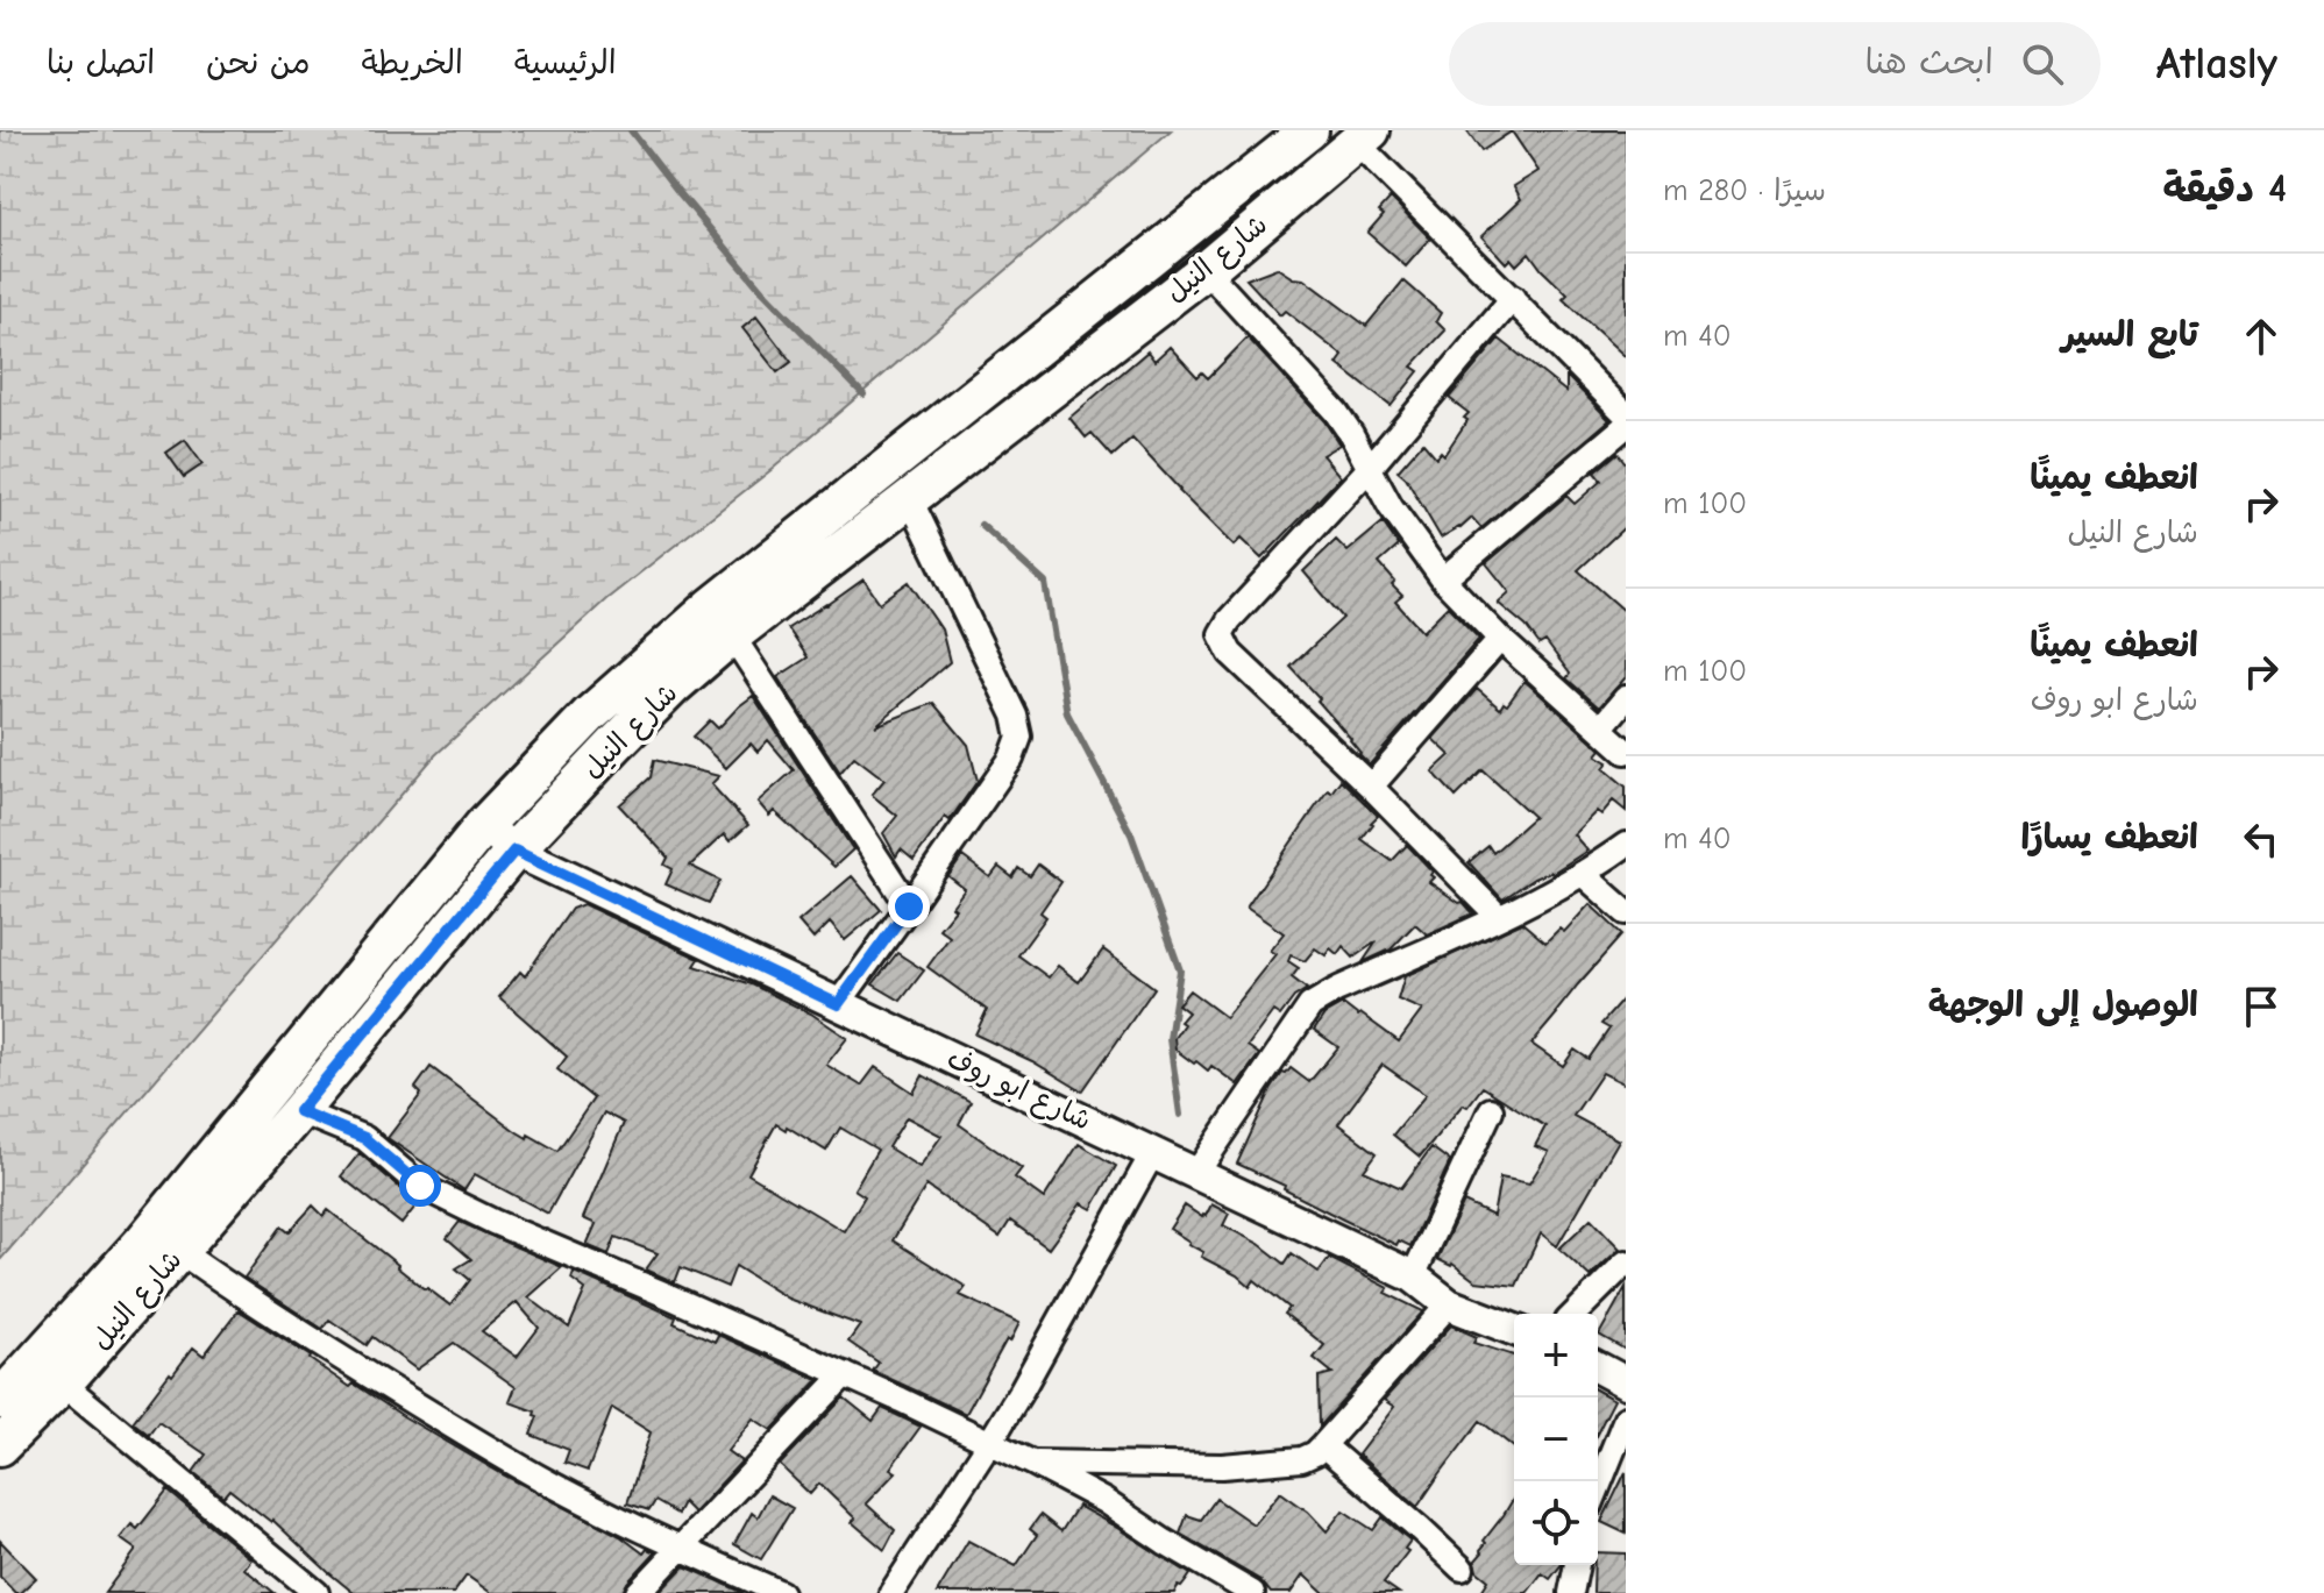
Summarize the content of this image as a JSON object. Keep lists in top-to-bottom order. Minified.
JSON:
{"streets":{"main road":["شارع النيل"],"street":["شارع ابو روف"]},"crossings":[["شارع النيل","شارع ابو روف"]],"page":{"header":"Atlasly","search":"ابحث هنا","nav":["الرئيسية","الخريطة","من نحن","اتصل بنا"],"heading":["4 دقيقة","سيرًا · 280 m"],"list":[["تابع السير","40 m"],["انعطف يمينًا","شارع النيل","100 m"],["انعطف يمينًا","شارع ابو روف","100 m"],["انعطف يسارًا","40 m"],"الوصول إلى الوجهة"],"map_buttons":["+","−"]}}
